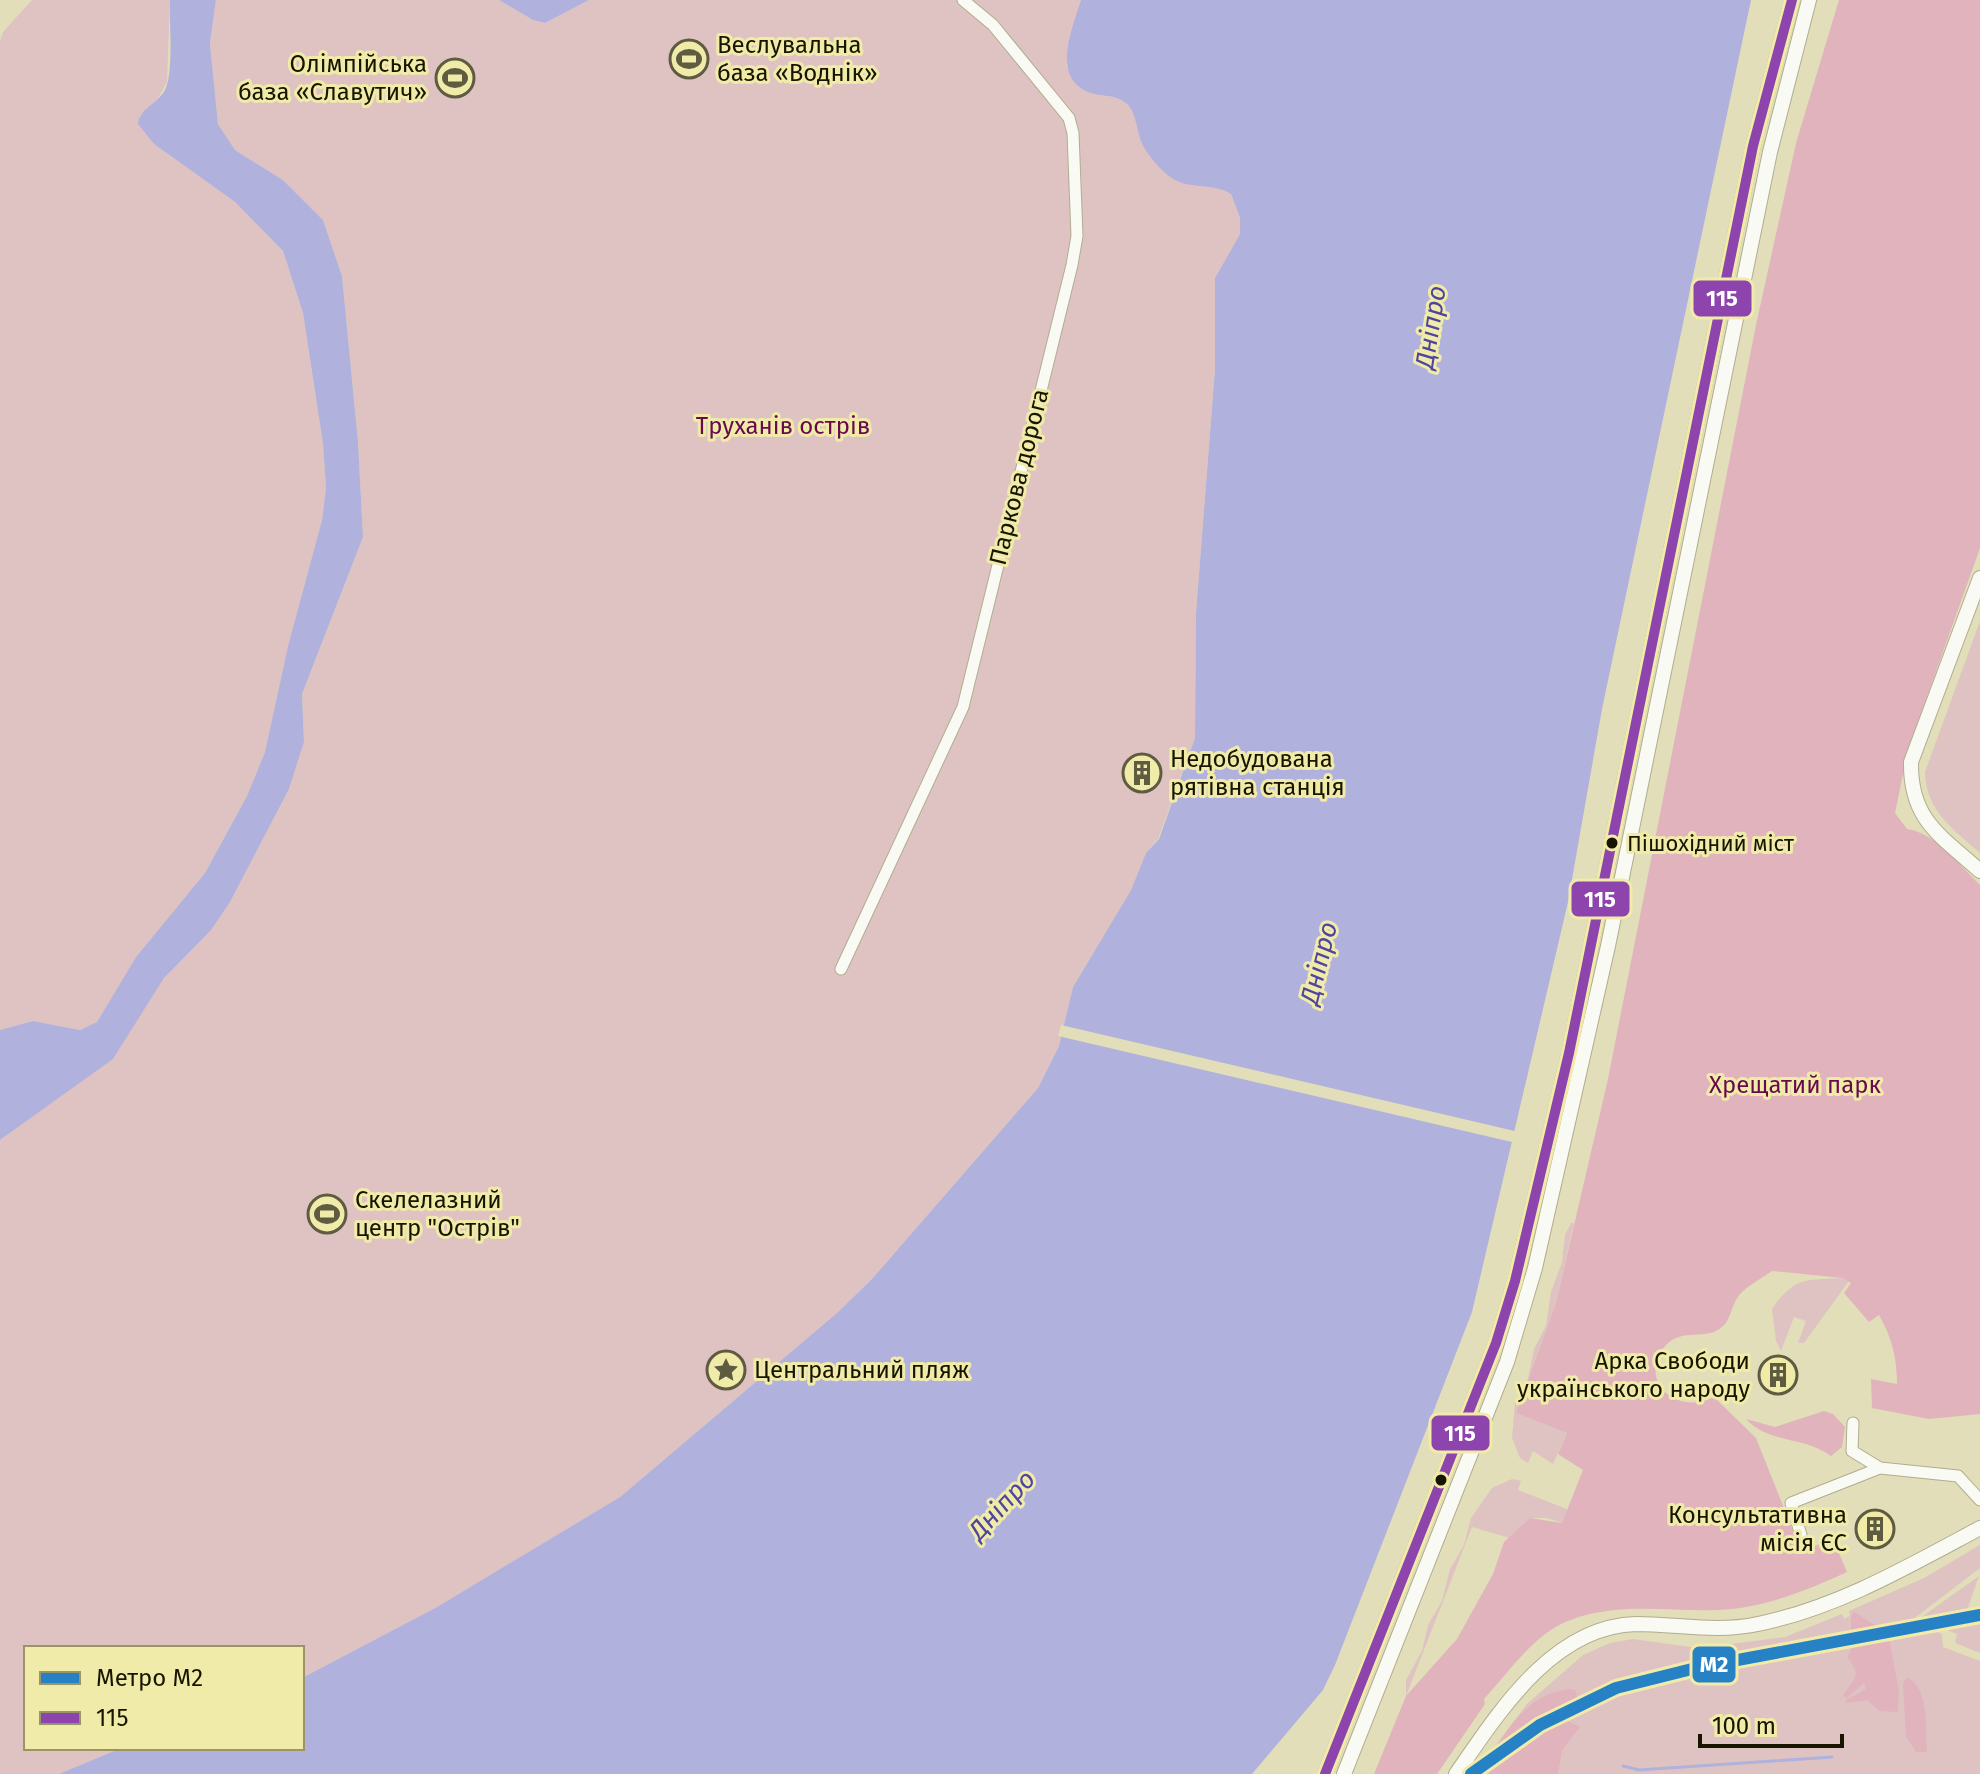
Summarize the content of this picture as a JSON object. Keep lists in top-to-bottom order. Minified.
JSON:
{"streets":{"street":["Паркова дорога"]},"water":["Дніпро"],"parks":["Труханів острів","Хрещатий парк"],"places":{"sports":["Веслувальна база «Воднік»","Олімпійська база «Славутич»","Скелелазний центр \"Острів\""],"building":["Недобудована рятівна станція","Арка Свободи українського народу","Консультативна місія ЄС"],"other":["Пішохідний міст"],"place":["Центральний пляж"]},"lines":["transit line 115","metro line M2"],"legend":["Метро M2","115"],"scale_bar":"100 m"}
